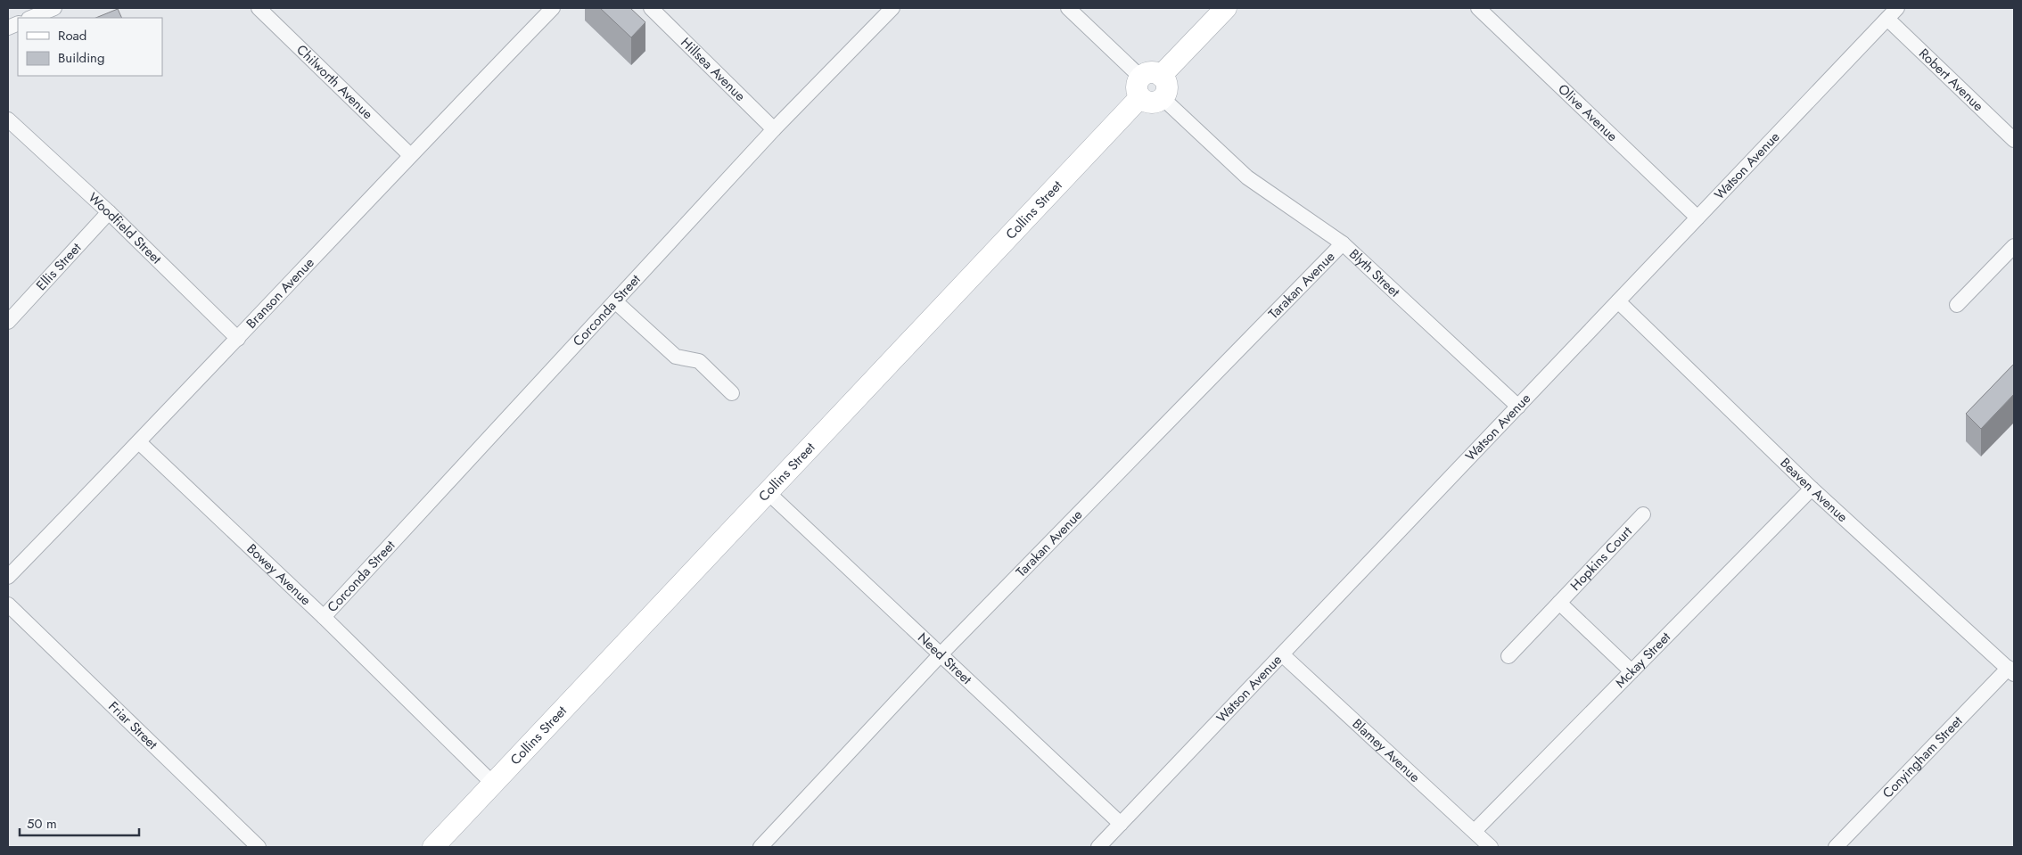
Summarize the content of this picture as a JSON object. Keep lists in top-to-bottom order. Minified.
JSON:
{"streets":{"street":["Hillsea Avenue","Robert Avenue","Chilworth Avenue","Olive Avenue","Watson Avenue","Collins Street","Woodfield Street","Ellis Street","Blyth Street","Tarakan Avenue","Branson Avenue","Corconda Street","Beaven Avenue","Hopkins Court","Bowey Avenue","Need Street","Mckay Street","Friar Street","Blamey Avenue","Conyingham Street"]},"crossings":[["Hillsea Avenue","Corconda Street"],["Robert Avenue","Watson Avenue"],["Chilworth Avenue","Branson Avenue"],["Olive Avenue","Watson Avenue"],["Watson Avenue","Blyth Street"],["Watson Avenue","Beaven Avenue"],["Watson Avenue","Need Street"],["Watson Avenue","Blamey Avenue"],["Collins Street","Bowey Avenue"],["Collins Street","Need Street"],["Woodfield Street","Ellis Street"],["Woodfield Street","Branson Avenue"],["Blyth Street","Tarakan Avenue"],["Tarakan Avenue","Need Street"],["Branson Avenue","Bowey Avenue"],["Corconda Street","Bowey Avenue"],["Beaven Avenue","Mckay Street"],["Beaven Avenue","Conyingham Street"],["Mckay Street","Blamey Avenue"]],"legend":["Road","Building"],"scale_bar":"50 m"}
